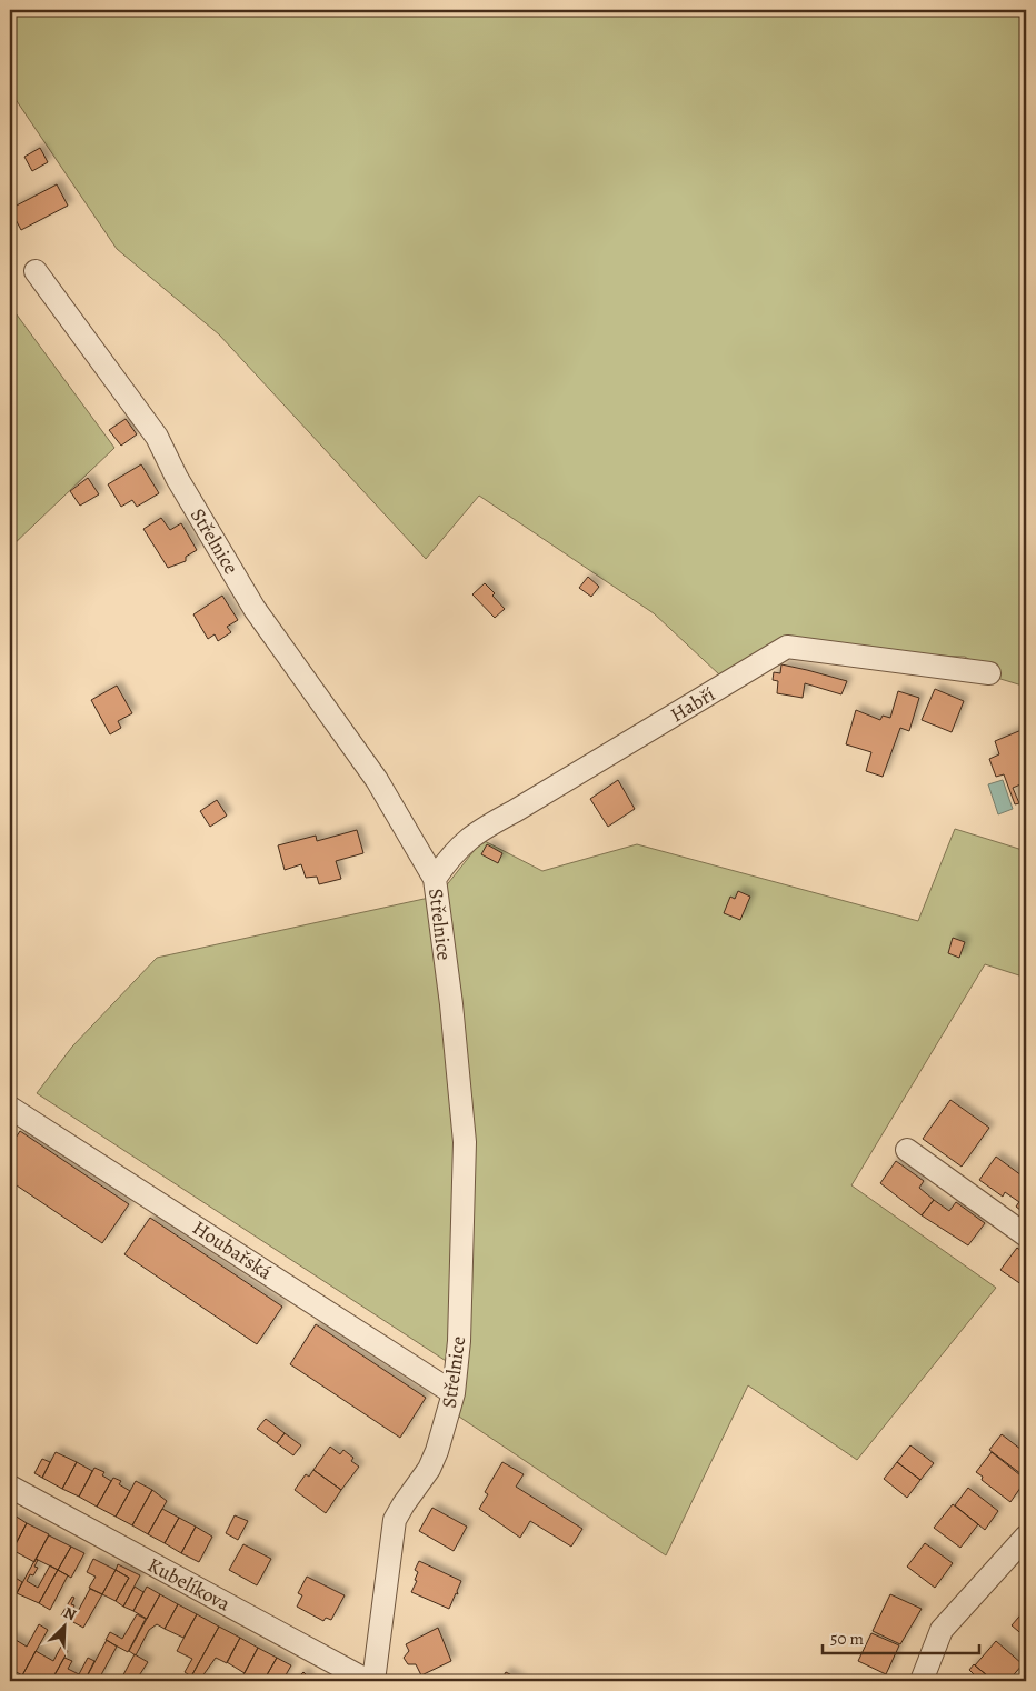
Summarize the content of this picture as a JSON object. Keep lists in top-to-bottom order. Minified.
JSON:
{"streets":{"street":["Střelnice","Habří","Houbařská","Kubelíkova"]},"crossings":[["Střelnice","Habří"],["Střelnice","Houbařská"]],"scale_bar":"50 m","north":"top right"}
